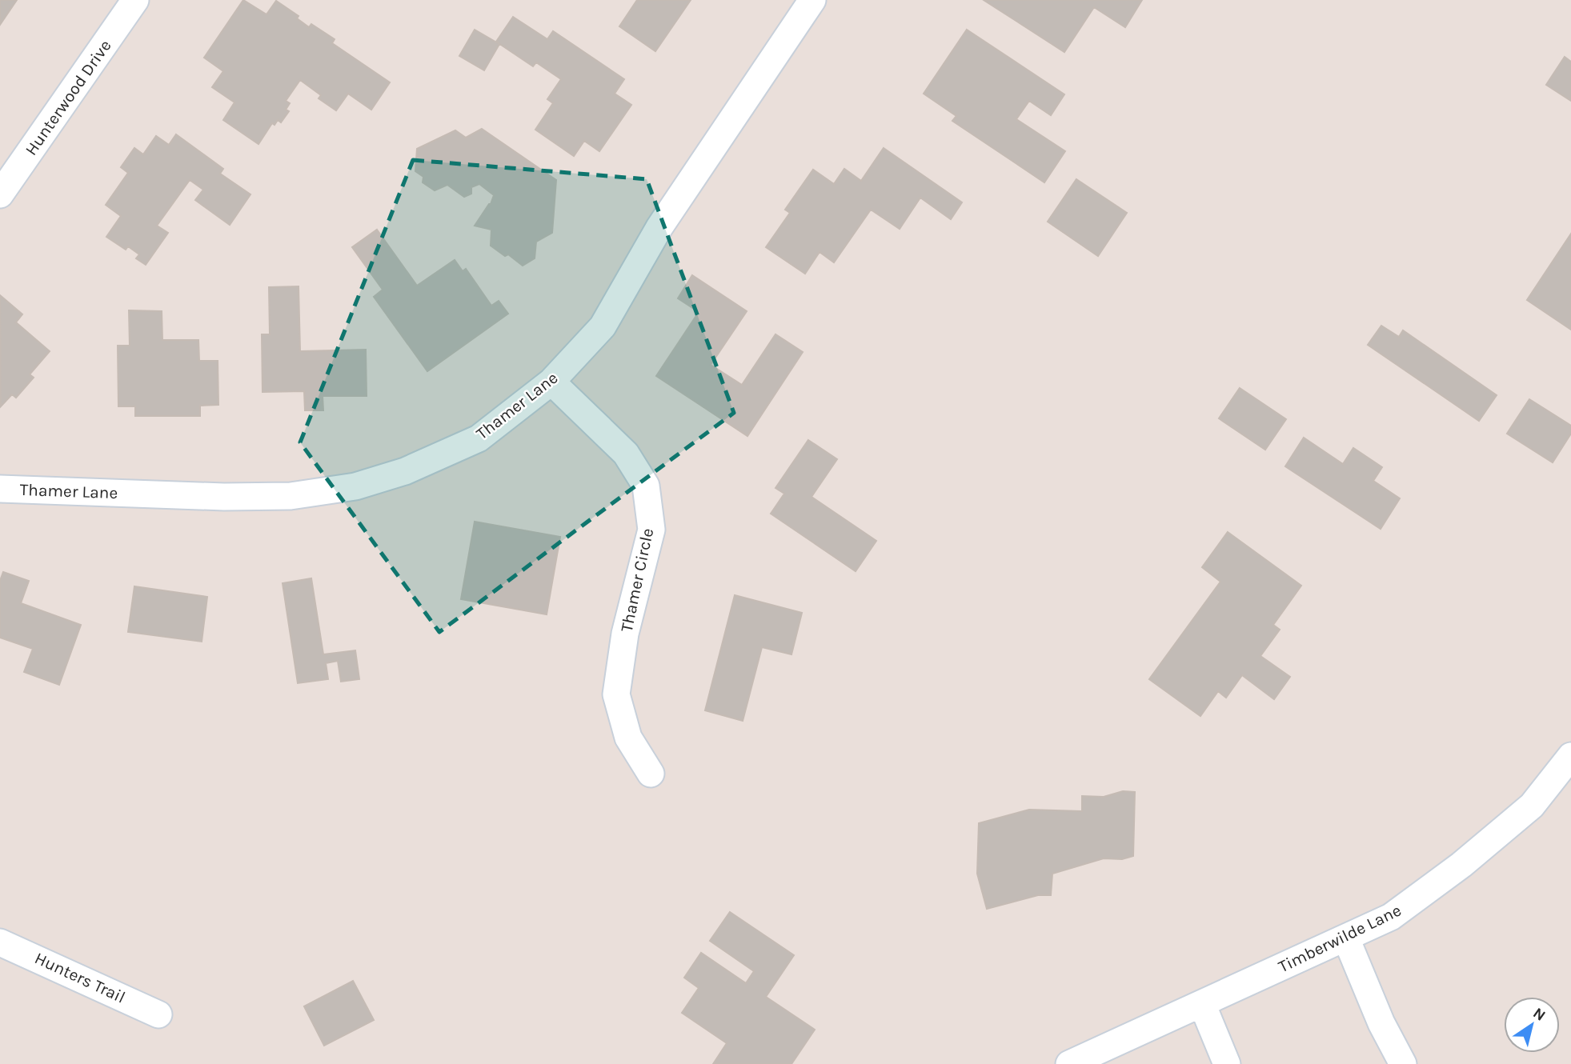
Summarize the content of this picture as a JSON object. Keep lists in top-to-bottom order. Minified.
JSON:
{"streets":{"street":["Hunterwood Drive","Thamer Lane","Thamer Circle","Timberwilde Lane","Hunters Trail"]},"crossings":[["Thamer Lane","Thamer Circle"]],"north":"top right"}
